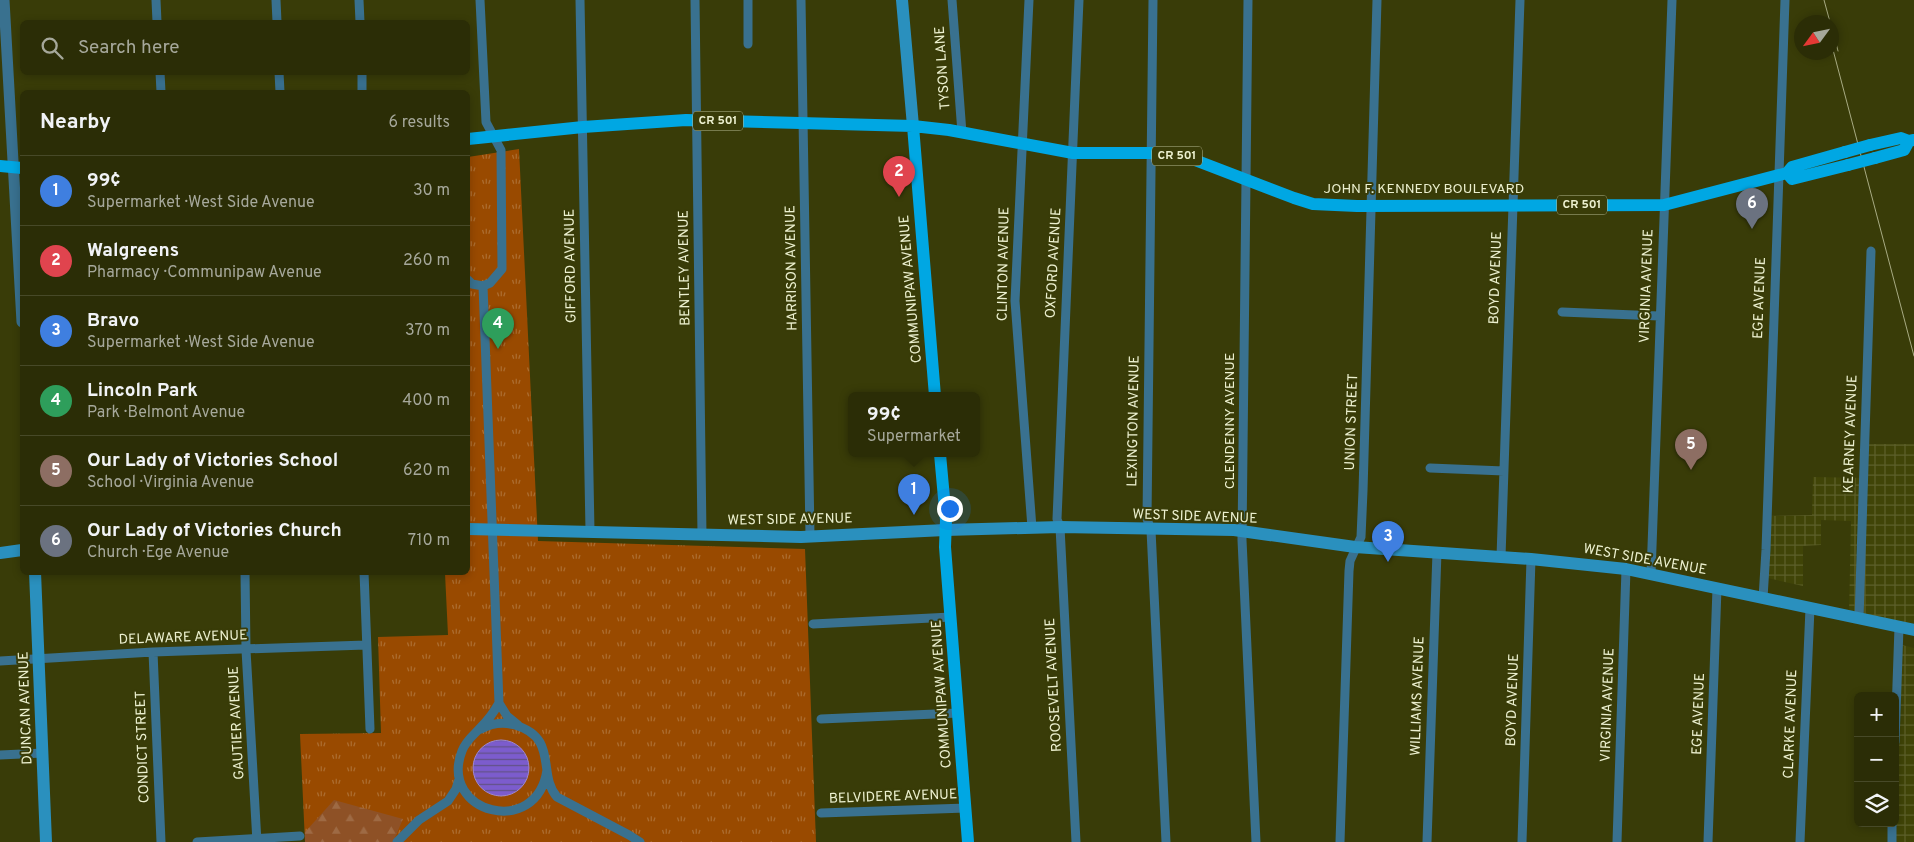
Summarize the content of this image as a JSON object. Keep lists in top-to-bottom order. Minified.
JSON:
{"streets":{"main road":["CR 501","JOHN F. KENNEDY BOULEVARD","COMMUNIPAW AVENUE","WEST SIDE AVENUE","DUNCAN AVENUE"],"street":["TYSON LANE","OXFORD AVENUE","CLINTON AVENUE","GIFFORD AVENUE","BENTLEY AVENUE","HARRISON AVENUE","BOYD AVENUE","VIRGINIA AVENUE","EGE AVENUE","LEXINGTON AVENUE","CLENDENNY AVENUE","UNION STREET","KEARNEY AVENUE","DELAWARE AVENUE","ROOSEVELT AVENUE","WILLIAMS AVENUE","GAUTIER AVENUE","CLARKE AVENUE","CONDICT STREET","BELVIDERE AVENUE"]},"crossings":[["TYSON LANE","JOHN F. KENNEDY BOULEVARD"],["JOHN F. KENNEDY BOULEVARD","OXFORD AVENUE"],["JOHN F. KENNEDY BOULEVARD","CLINTON AVENUE"],["JOHN F. KENNEDY BOULEVARD","GIFFORD AVENUE"],["JOHN F. KENNEDY BOULEVARD","BENTLEY AVENUE"],["JOHN F. KENNEDY BOULEVARD","HARRISON AVENUE"],["JOHN F. KENNEDY BOULEVARD","BOYD AVENUE"],["JOHN F. KENNEDY BOULEVARD","VIRGINIA AVENUE"],["JOHN F. KENNEDY BOULEVARD","COMMUNIPAW AVENUE"],["JOHN F. KENNEDY BOULEVARD","EGE AVENUE"],["JOHN F. KENNEDY BOULEVARD","LEXINGTON AVENUE"],["JOHN F. KENNEDY BOULEVARD","CLENDENNY AVENUE"],["JOHN F. KENNEDY BOULEVARD","UNION STREET"],["OXFORD AVENUE","WEST SIDE AVENUE"],["OXFORD AVENUE","ROOSEVELT AVENUE"],["CLINTON AVENUE","WEST SIDE AVENUE"],["GIFFORD AVENUE","WEST SIDE AVENUE"],["BENTLEY AVENUE","WEST SIDE AVENUE"],["HARRISON AVENUE","WEST SIDE AVENUE"],["BOYD AVENUE","WEST SIDE AVENUE"],["VIRGINIA AVENUE","WEST SIDE AVENUE"],["COMMUNIPAW AVENUE","WEST SIDE AVENUE"],["COMMUNIPAW AVENUE","BELVIDERE AVENUE"],["EGE AVENUE","WEST SIDE AVENUE"],["LEXINGTON AVENUE","WEST SIDE AVENUE"],["CLENDENNY AVENUE","WEST SIDE AVENUE"],["UNION STREET","WEST SIDE AVENUE"],["KEARNEY AVENUE","WEST SIDE AVENUE"],["WEST SIDE AVENUE","ROOSEVELT AVENUE"],["WEST SIDE AVENUE","WILLIAMS AVENUE"],["WEST SIDE AVENUE","CLARKE AVENUE"],["DELAWARE AVENUE","DUNCAN AVENUE"],["DELAWARE AVENUE","GAUTIER AVENUE"],["DELAWARE AVENUE","CONDICT STREET"]],"north":"bottom left","page":{"search":"Search here","heading":["Nearby","6 results"],"list":[{"mark":"1","name":"99¢","note":"Supermarket · West Side Avenue","value":"30 m"},{"mark":"2","name":"Walgreens","note":"Pharmacy · Communipaw Avenue","value":"260 m"},{"mark":"3","name":"Bravo","note":"Supermarket · West Side Avenue","value":"370 m"},{"mark":"4","name":"Lincoln Park","note":"Park · Belmont Avenue","value":"400 m"},{"mark":"5","name":"Our Lady of Victories School","note":"School · Virginia Avenue","value":"620 m"},{"mark":"6","name":"Our Lady of Victories Church","note":"Church · Ege Avenue","value":"710 m"}],"pins":["2","6","4","5","1","3"],"popup":["99¢","Supermarket"],"map_buttons":["+","−"]}}
